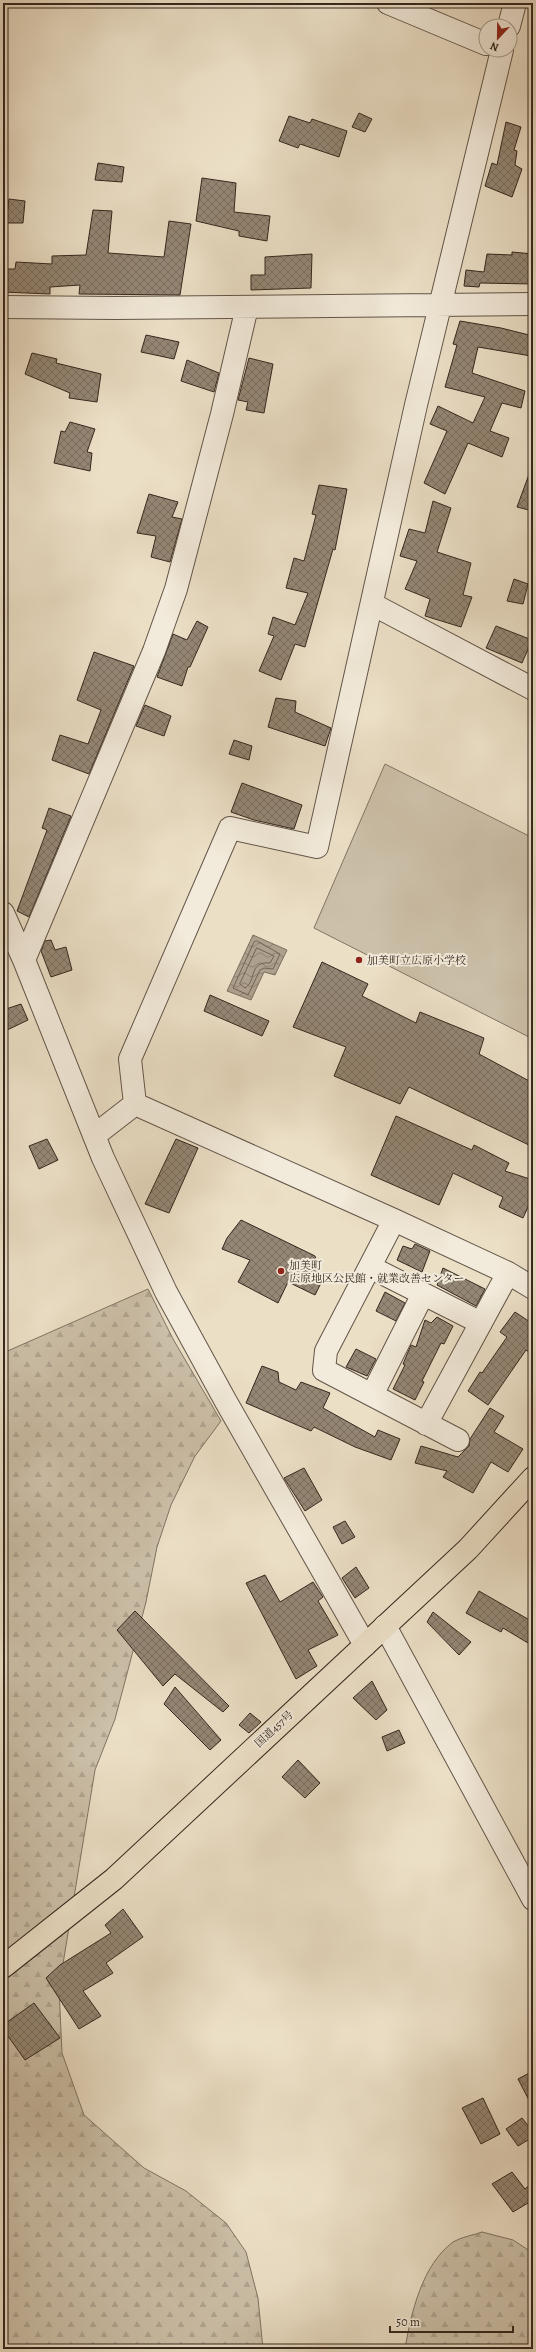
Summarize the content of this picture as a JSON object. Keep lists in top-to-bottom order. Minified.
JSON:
{"streets":{"highway":["国道457号"]},"places":["加美町立広原小学校","加美町 広原地区公民館・就業改善センター"],"scale_bar":"50 m","north":"bottom"}
